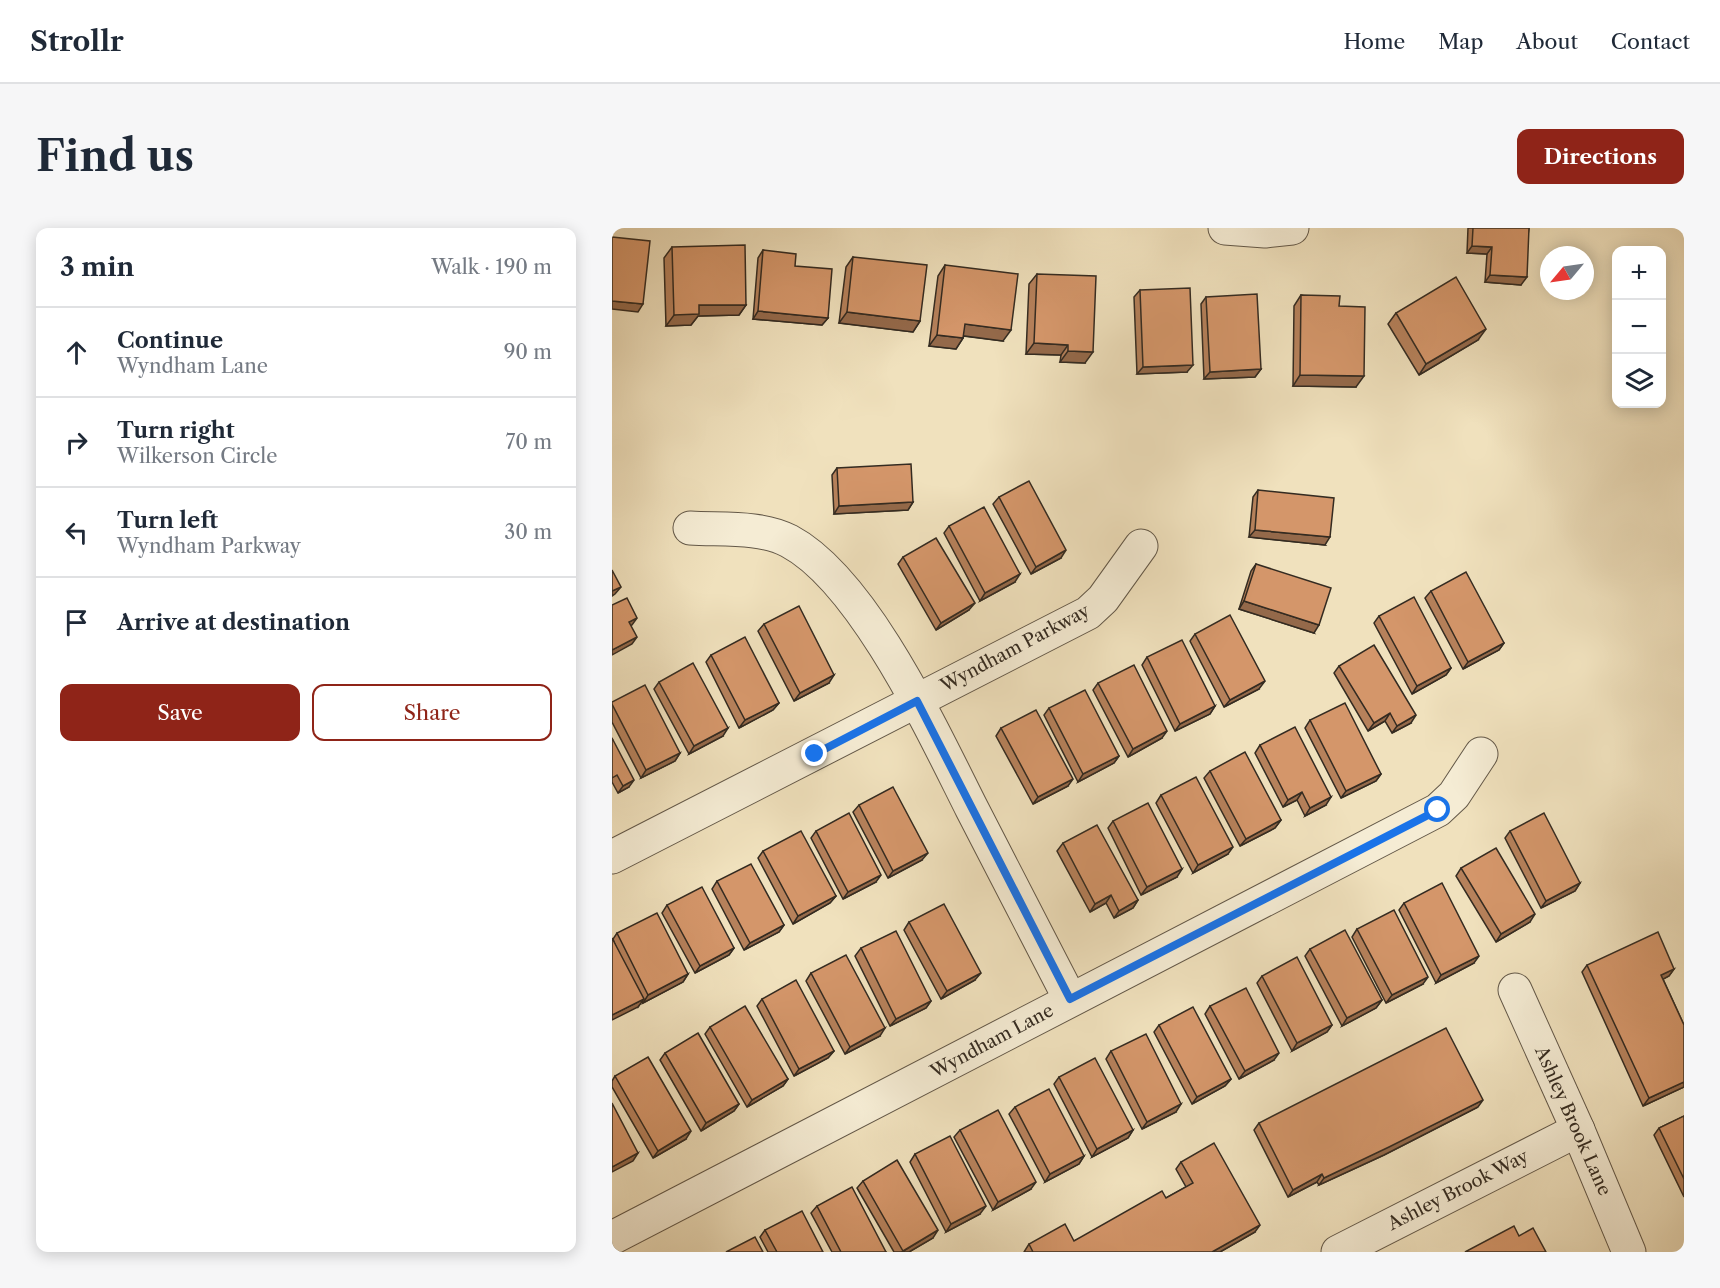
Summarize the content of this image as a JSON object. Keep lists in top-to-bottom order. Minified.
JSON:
{"streets":{"street":["Wyndham Parkway","Wyndham Lane","Ashley Brook Lane","Ashley Brook Way"]},"crossings":[["Ashley Brook Lane","Ashley Brook Way"]],"north":"bottom left","page":{"header":"Strollr","nav":["Home","Map","About","Contact"],"buttons":["Directions",["Save","Share"]],"title":"Find us","heading":["3 min","Walk · 190 m"],"map_buttons":["+","−"],"list":[["Continue","Wyndham Lane","90 m"],["Turn right","Wilkerson Circle","70 m"],["Turn left","Wyndham Parkway","30 m"],"Arrive at destination"]}}
